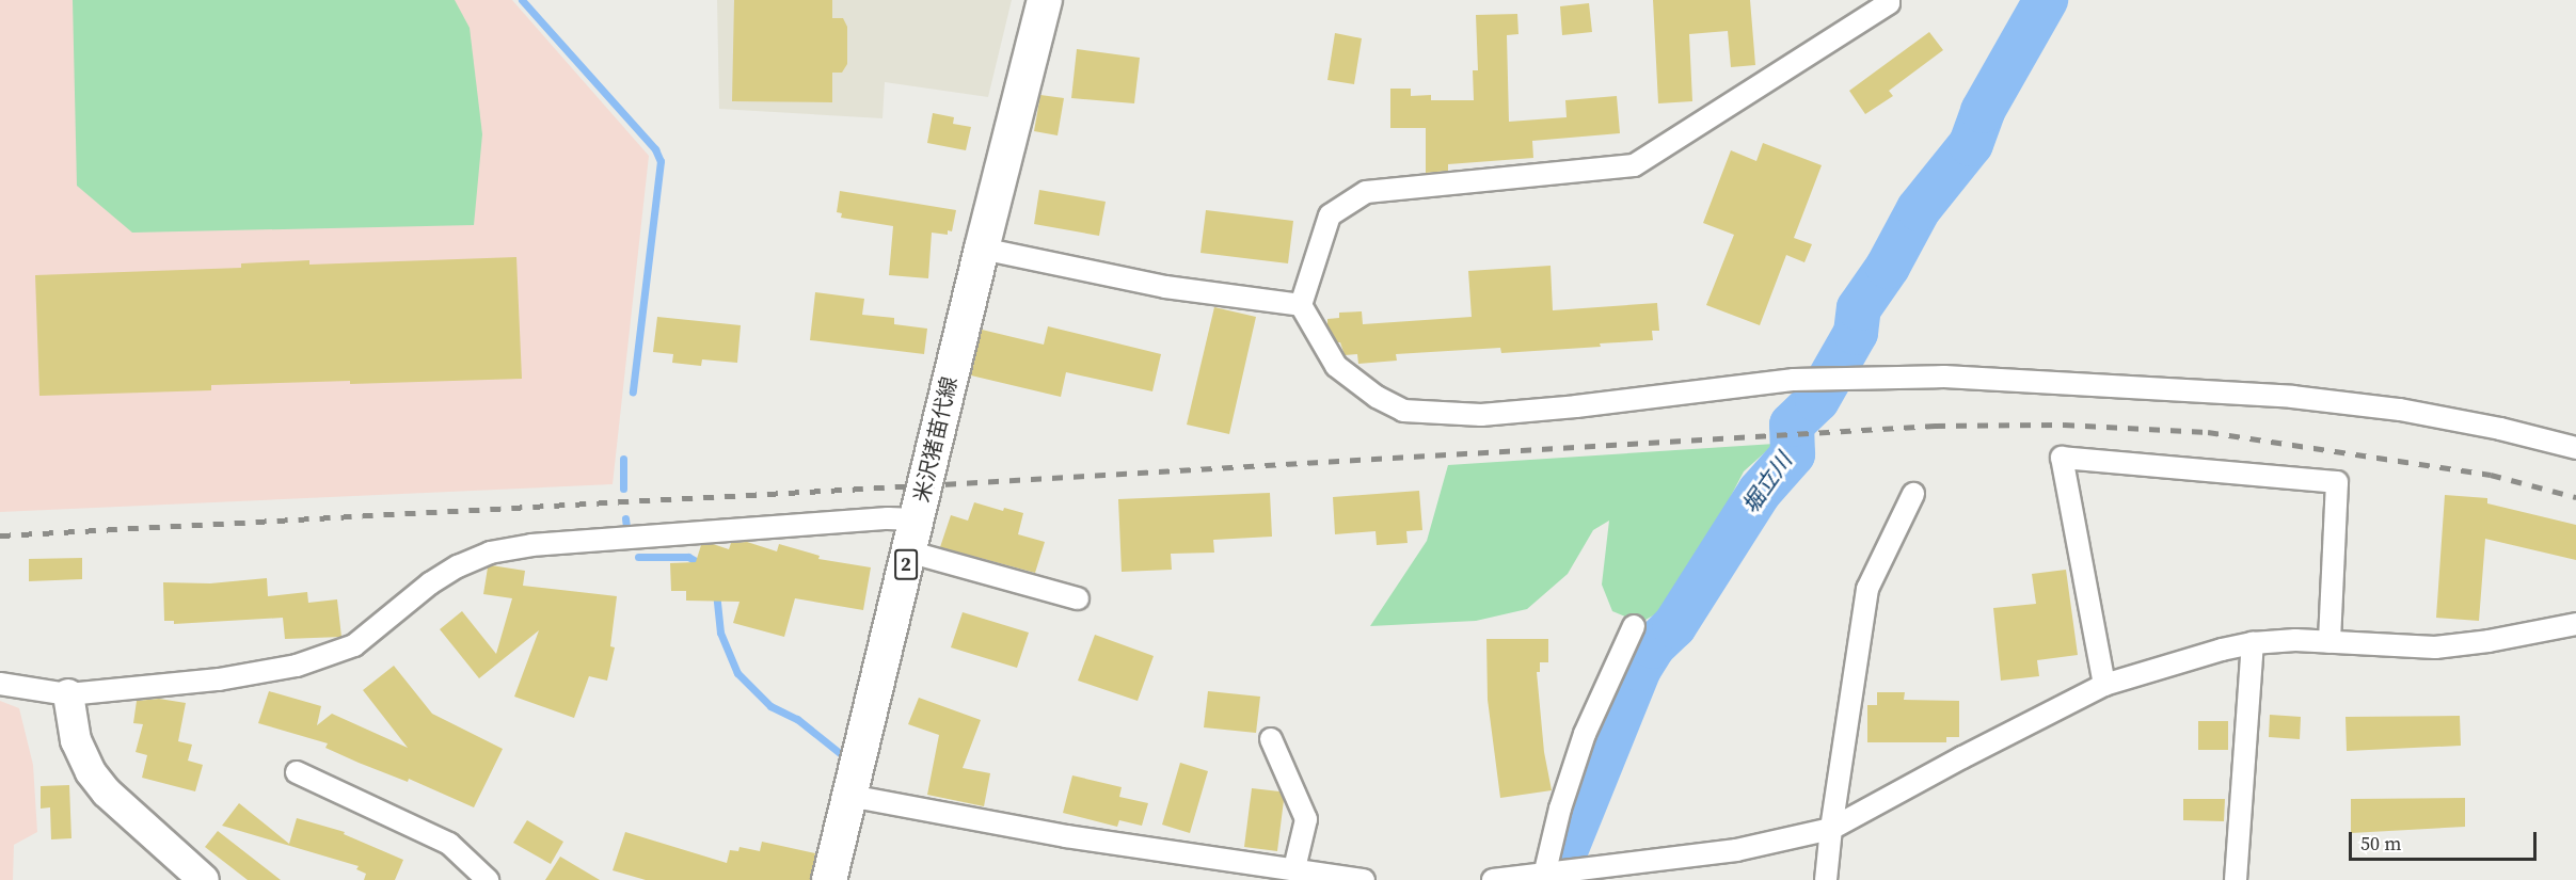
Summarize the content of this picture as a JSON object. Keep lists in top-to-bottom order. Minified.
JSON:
{"streets":{"main road":["米沢猪苗代線","2"]},"water":["堀立川"],"scale_bar":"50 m"}
